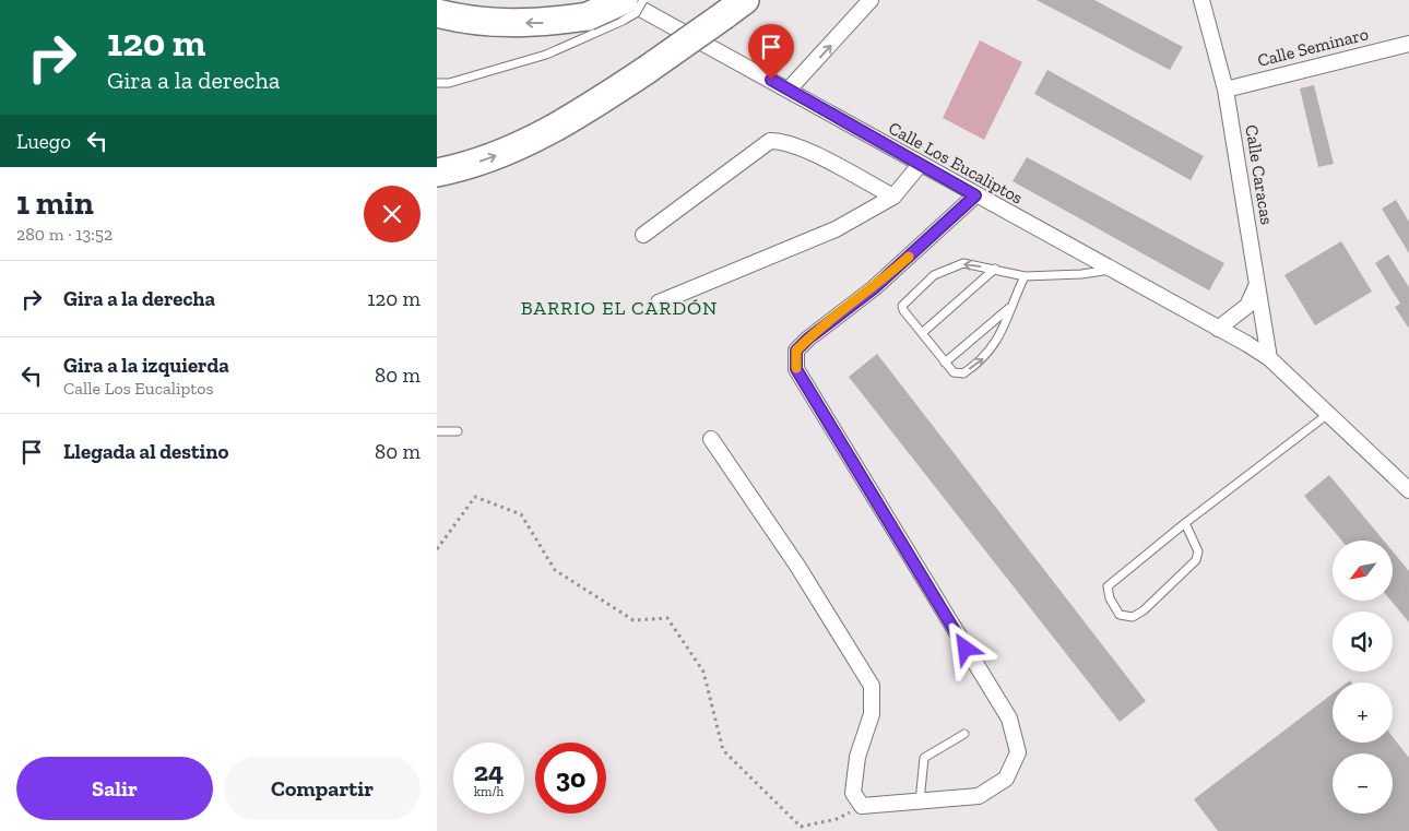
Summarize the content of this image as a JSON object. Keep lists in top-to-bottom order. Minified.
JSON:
{"streets":{"street":["Calle Seminaro","Calle Los Eucaliptos","Calle Caracas"]},"crossings":[["Calle Seminaro","Calle Caracas"],["Calle Los Eucaliptos","Calle Caracas"]],"districts":["BARRIO EL CARDÓN"],"north":"bottom left","page":{"turn":["120 m","Gira a la derecha"],"then":"Luego","heading":["1 min","280 m · 13:52"],"list":[{"name":"Gira a la derecha","value":"120 m"},{"name":"Gira a la izquierda","note":"Calle Los Eucaliptos","value":"80 m"},{"name":"Llegada al destino","value":"80 m"}],"map_buttons":["+","−"],"speed":"24 km/h","limit":"30","buttons":["Salir","Compartir"]}}
